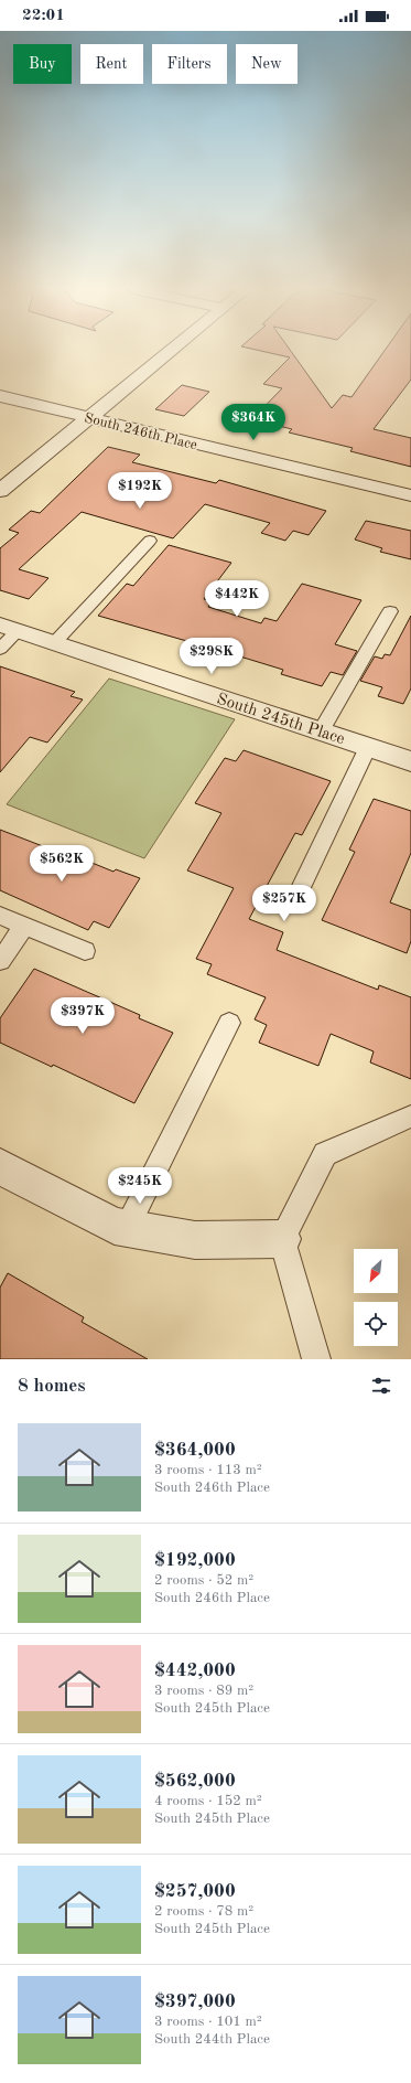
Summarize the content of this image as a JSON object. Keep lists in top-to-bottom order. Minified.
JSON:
{"streets":{"street":["South 246th Place","South 245th Place"]},"north":"bottom left","page":{"status":"22:01","chip":["Buy","Rent","Filters","New"],"price":["$364K","$192K","$442K","$298K","$562K","$257K","$397K","$245K"],"heading":"8 homes","list":[{"name":"$364,000","note":"3 rooms · 113 m² · South 246th Place"},{"name":"$192,000","note":"2 rooms · 52 m² · South 246th Place"},{"name":"$442,000","note":"3 rooms · 89 m² · South 245th Place"},{"name":"$562,000","note":"4 rooms · 152 m² · South 245th Place"},{"name":"$257,000","note":"2 rooms · 78 m² · South 245th Place"},{"name":"$397,000","note":"3 rooms · 101 m² · South 244th Place"}]}}
